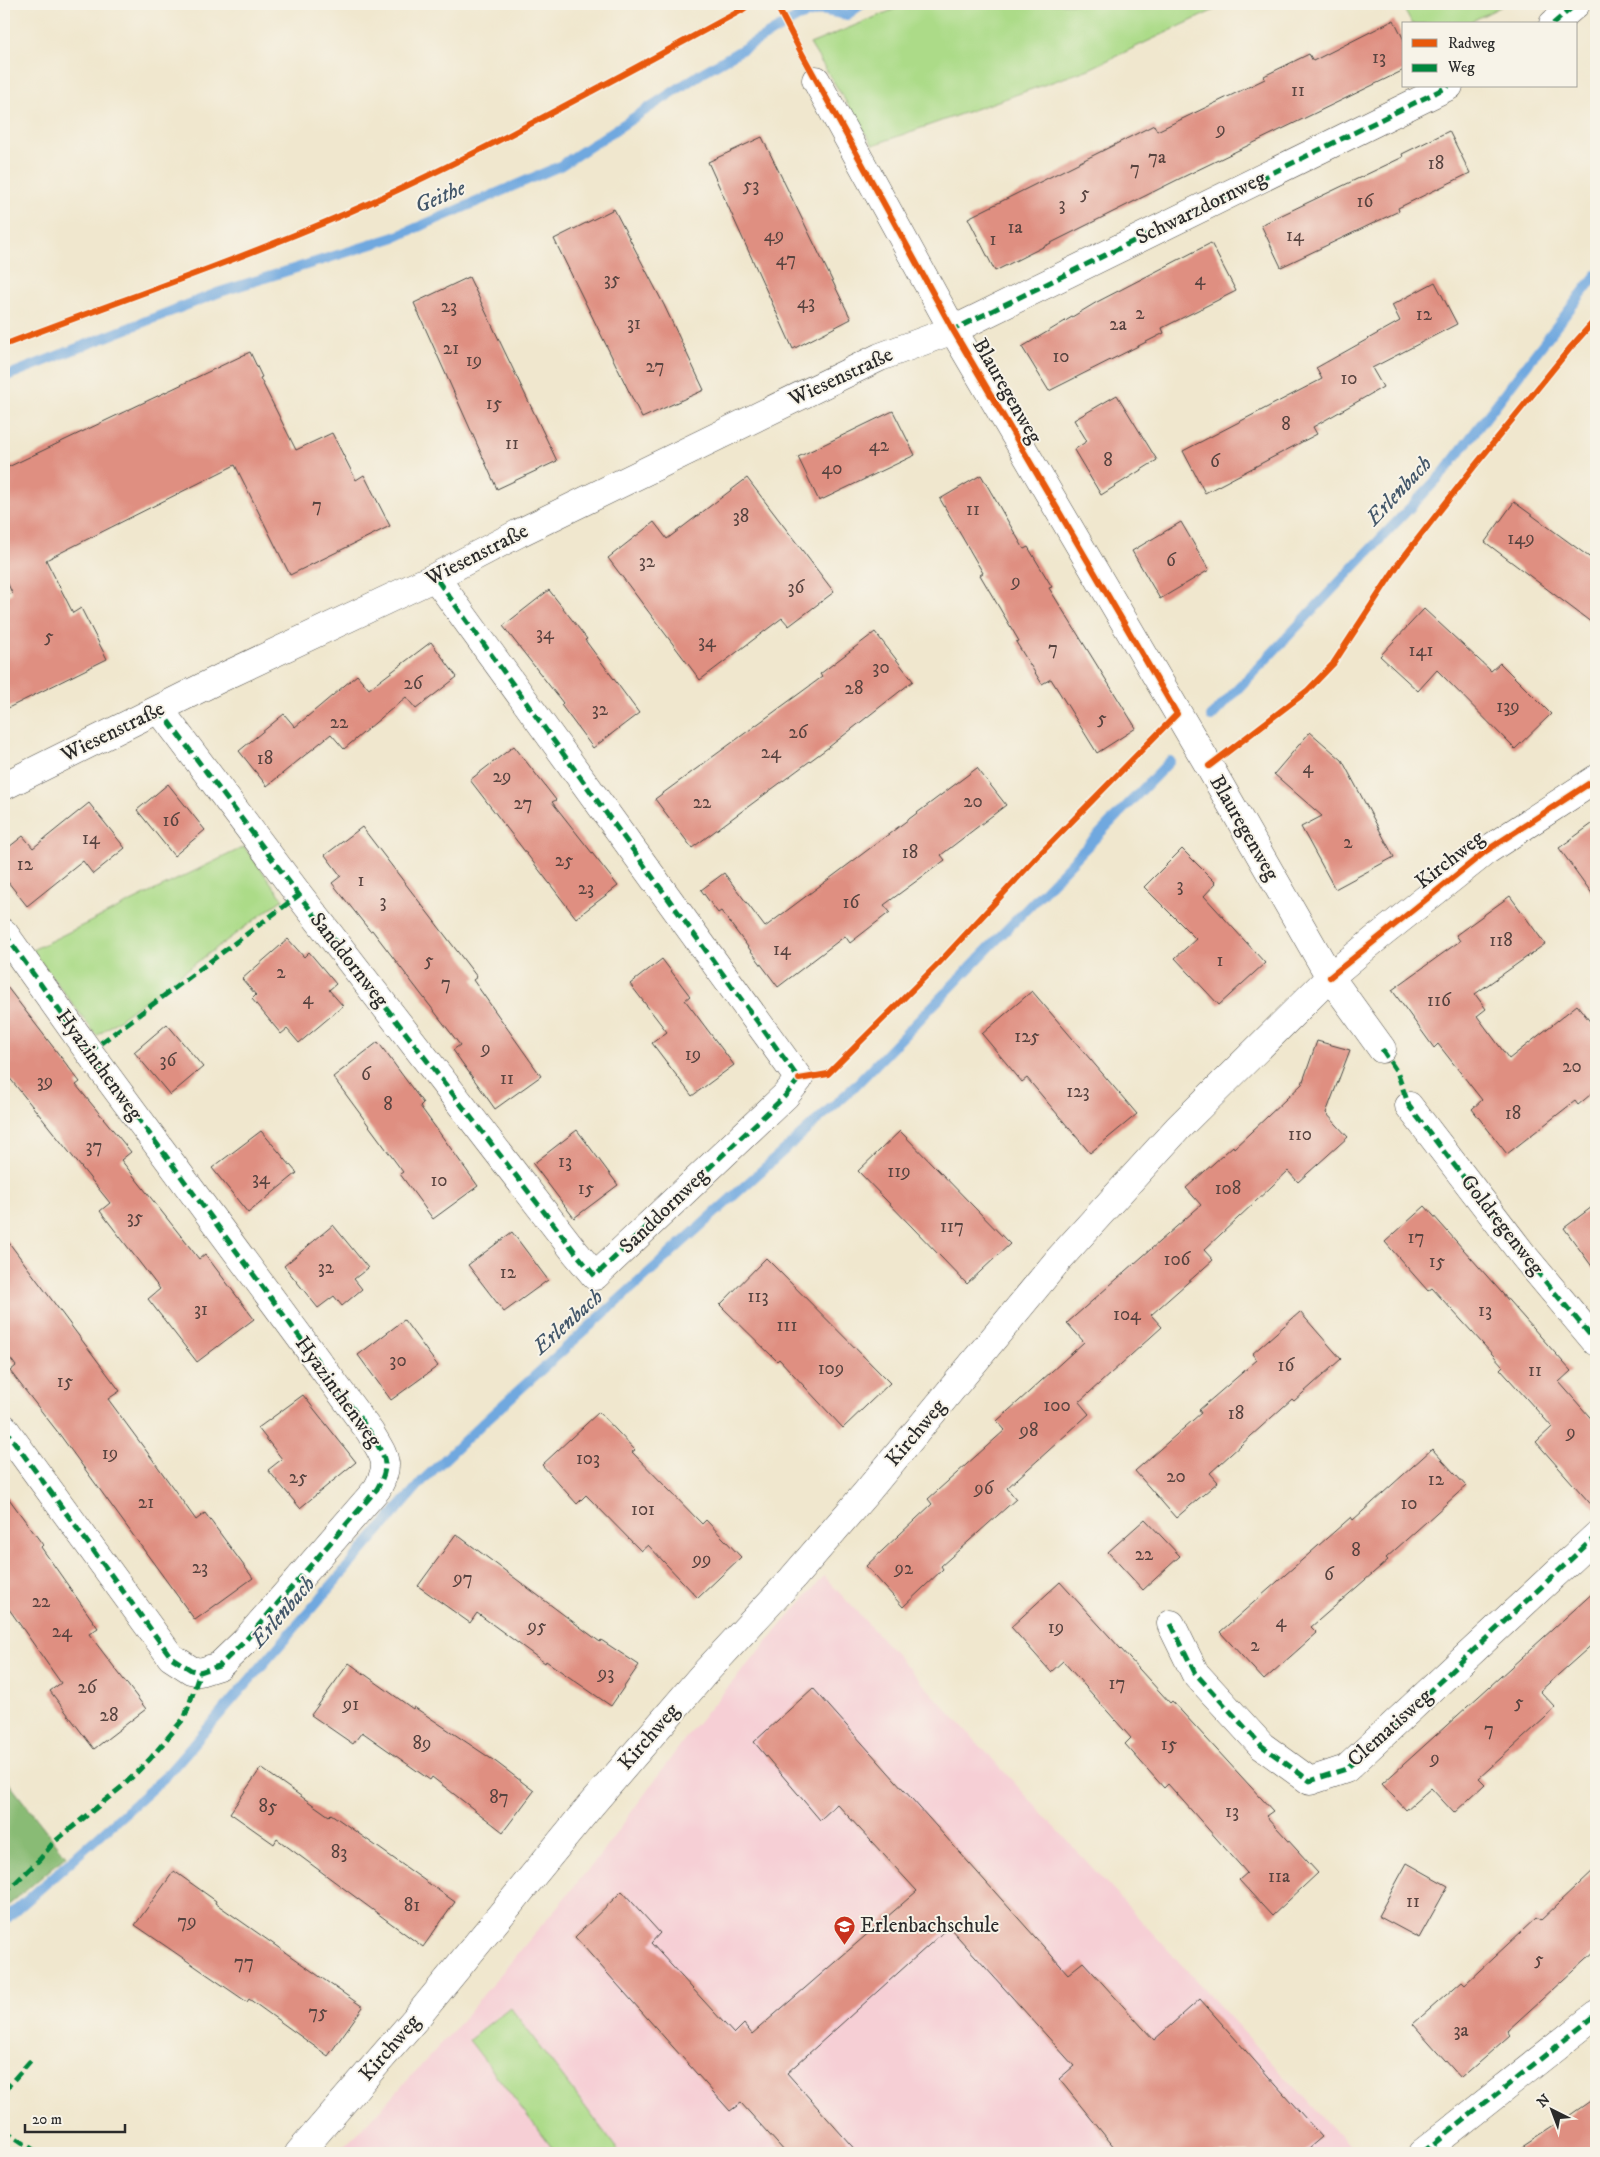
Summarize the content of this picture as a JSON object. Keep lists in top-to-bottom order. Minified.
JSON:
{"streets":{"street":["Schwarzdornweg","Wiesenstraße","Blauregenweg","Kirchweg","Sanddornweg","Hyazinthenweg","Goldregenweg","Clematisweg"]},"crossings":[["Schwarzdornweg","Wiesenstraße"],["Schwarzdornweg","Blauregenweg"],["Wiesenstraße","Blauregenweg"],["Wiesenstraße","Sanddornweg"],["Blauregenweg","Kirchweg"]],"water":["Geithe","Erlenbach"],"places":{"school or university":["Erlenbachschule"]},"house_numbers":["13","11","9","7a","18","7","53","5","16","3","1a","49","14","1","47","35","4","43","23","2","12","31","2a","21","10","19","27","10","15","8","11","42","8","6","40","7","11","38","149","6","32","9","36","34","5","34","7","141","30","26","28","139","32","5","22","26","24","18","4","29","20","22","27","16","14","2","18","25","12","1","3","23","3","16","118","14","5","1","2","7","4","116","125","9","19","36","20","6","11","39","123","8","18","110","37","13","119","34","10","15","108","35","117","17","106","15","32","12","113","31","13","104","111","30","16","109","11","15","100","18","98","9","19","103","20","25","12","96","21","10","101","8","22","99","23","92","6","97","22","4","95","19","24","2","93","17","26","5","91","28","7","89","15","9","87","85","13","83","11a","11","81","79","5","77","75","3a"],"legend":["Radweg","Weg"],"scale_bar":"20 m","north":"top left"}
